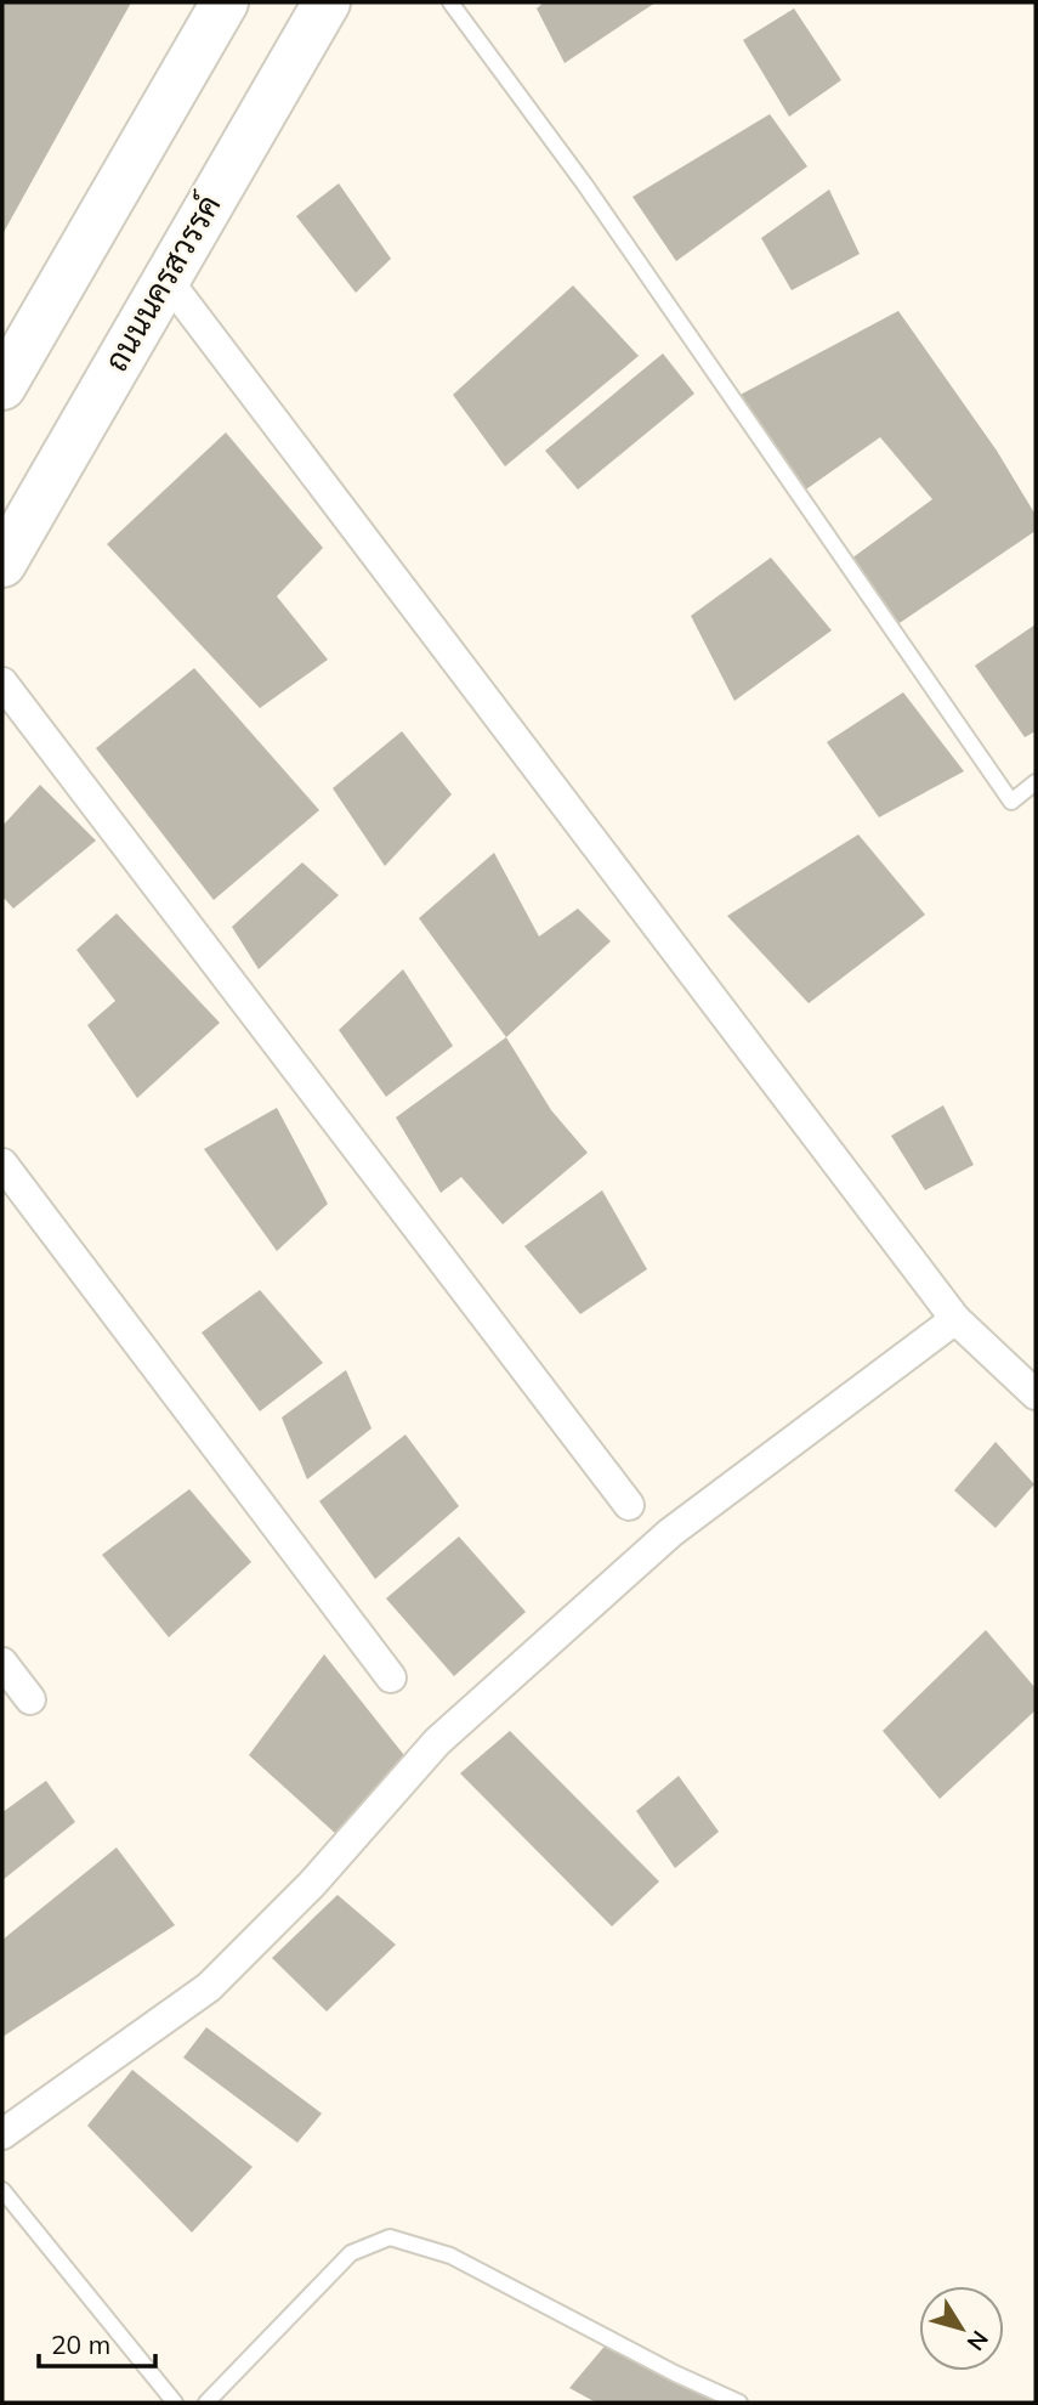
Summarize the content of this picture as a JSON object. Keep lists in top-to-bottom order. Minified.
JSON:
{"streets":{"main road":["ถนนนครสวรรค์"]},"scale_bar":"20 m","north":"bottom right"}
